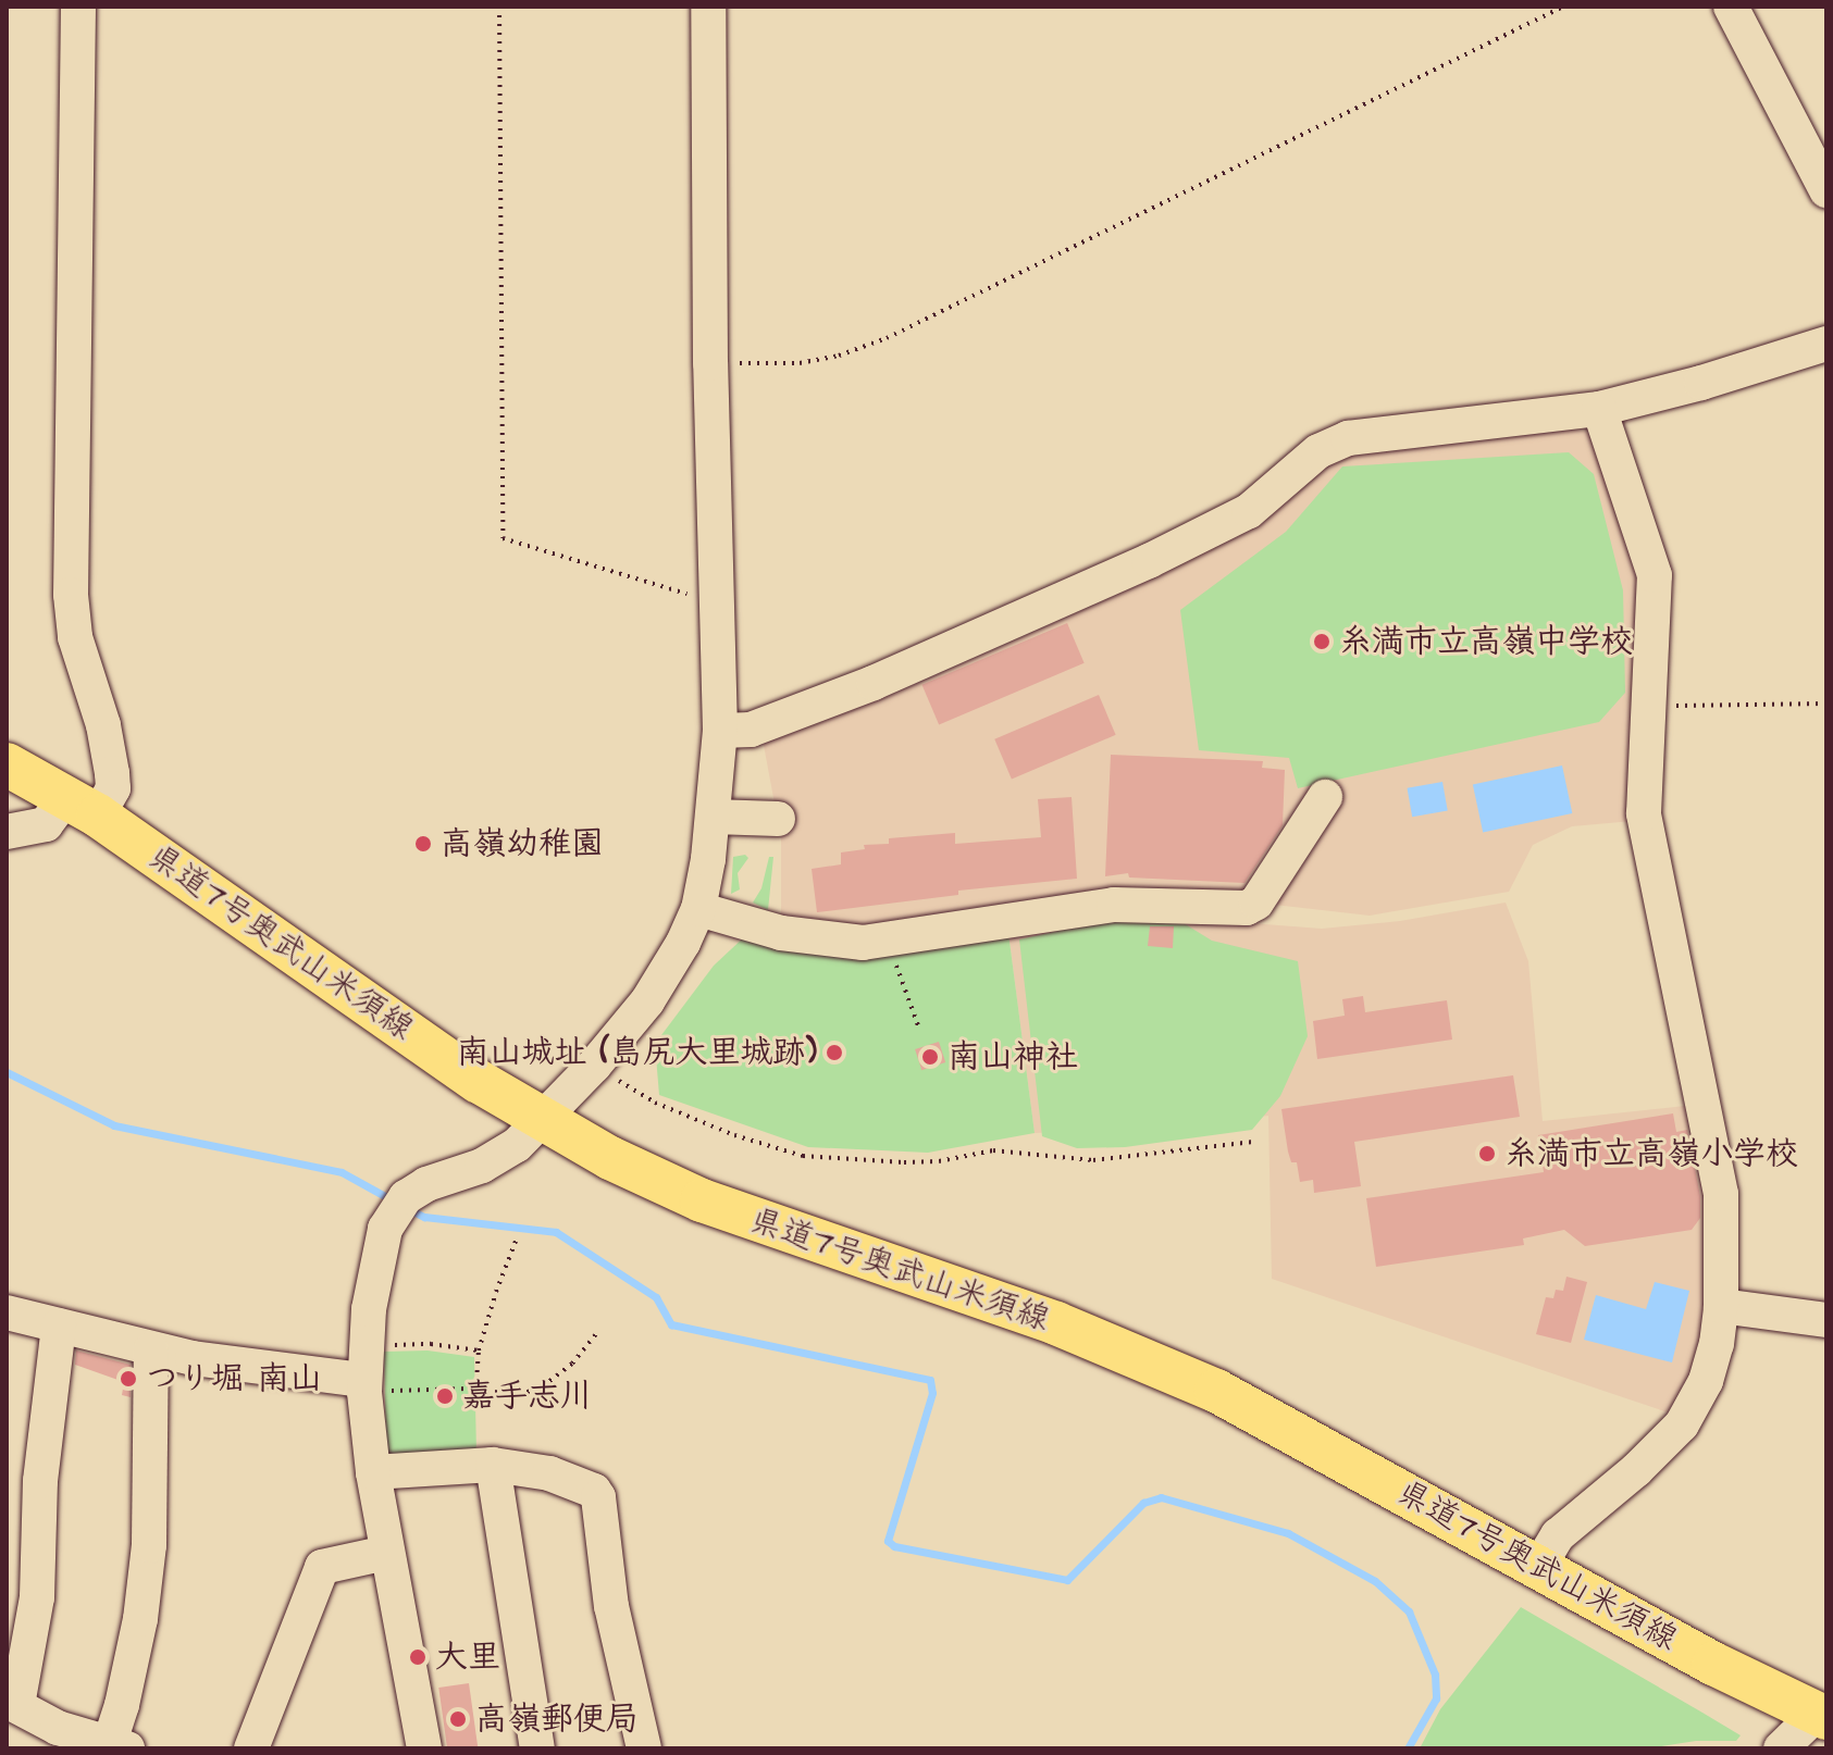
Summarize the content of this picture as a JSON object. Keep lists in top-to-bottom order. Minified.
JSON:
{"streets":{"main road":["県道7号奥武山米須線"]},"places":["糸満市立高嶺中学校","高嶺幼稚園","南山城址 (島尻大里城跡)","南山神社","糸満市立高嶺小学校","つり堀 南山","嘉手志川","大里","高嶺郵便局"]}
